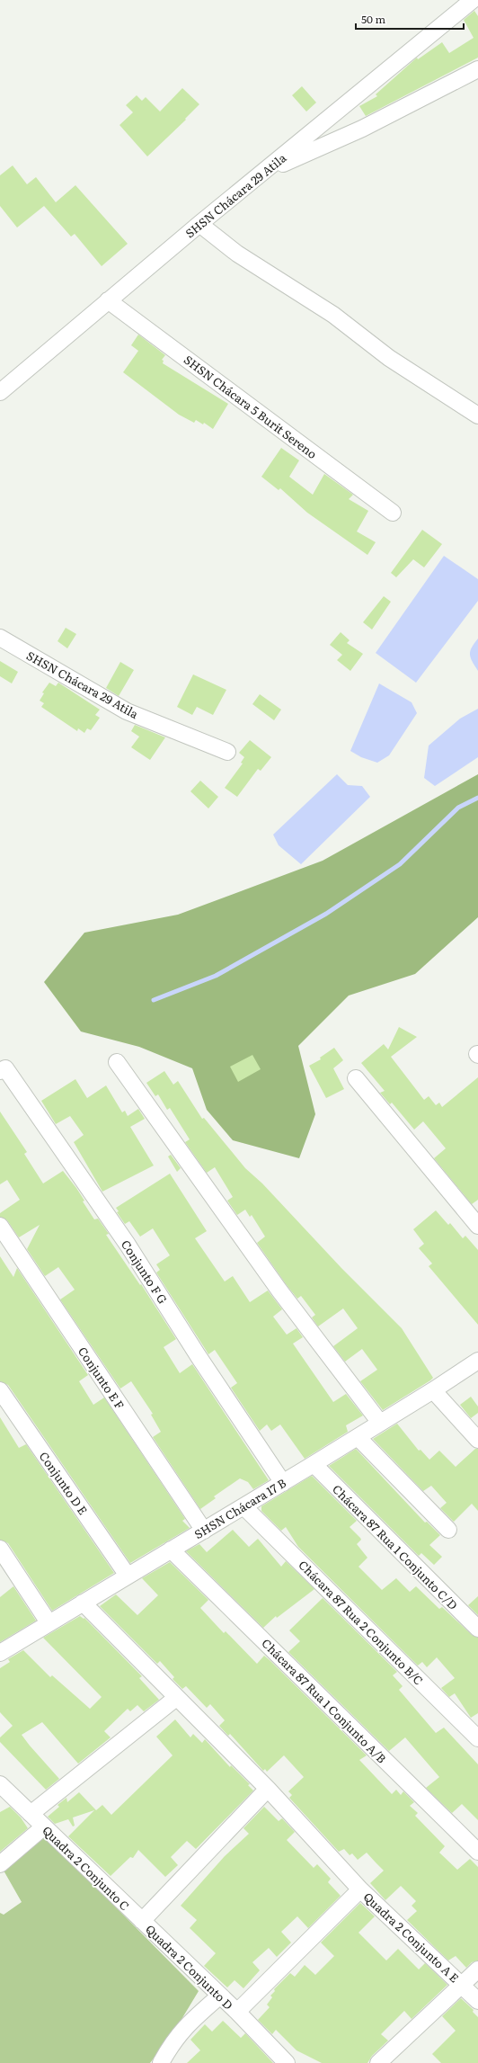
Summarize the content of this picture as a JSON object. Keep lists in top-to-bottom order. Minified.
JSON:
{"streets":{"street":["SHSN Chácara 29 Atila","SHSN Chácara 5 Burit Sereno","Conjunto F G","Conjunto E F","Conjunto D E","SHSN Chácara 17 B","Chácara 87 Rua 1 Conjunto C/D","Chácara 87 Rua 2 Conjunto B/C","Chácara 87 Rua 1 Conjunto A/B","Quadra 2 Conjunto C","Quadra 2 Conjunto A E","Quadra 2 Conjunto D"]},"crossings":[["SHSN Chácara 29 Atila","SHSN Chácara 5 Burit Sereno"],["Conjunto F G","SHSN Chácara 17 B"],["Conjunto E F","SHSN Chácara 17 B"],["Conjunto D E","SHSN Chácara 17 B"],["SHSN Chácara 17 B","Chácara 87 Rua 1 Conjunto C/D"],["SHSN Chácara 17 B","Chácara 87 Rua 2 Conjunto B/C"],["SHSN Chácara 17 B","Chácara 87 Rua 1 Conjunto A/B"],["SHSN Chácara 17 B","Quadra 2 Conjunto A E"],["Quadra 2 Conjunto C","Quadra 2 Conjunto D"]],"scale_bar":"50 m"}
